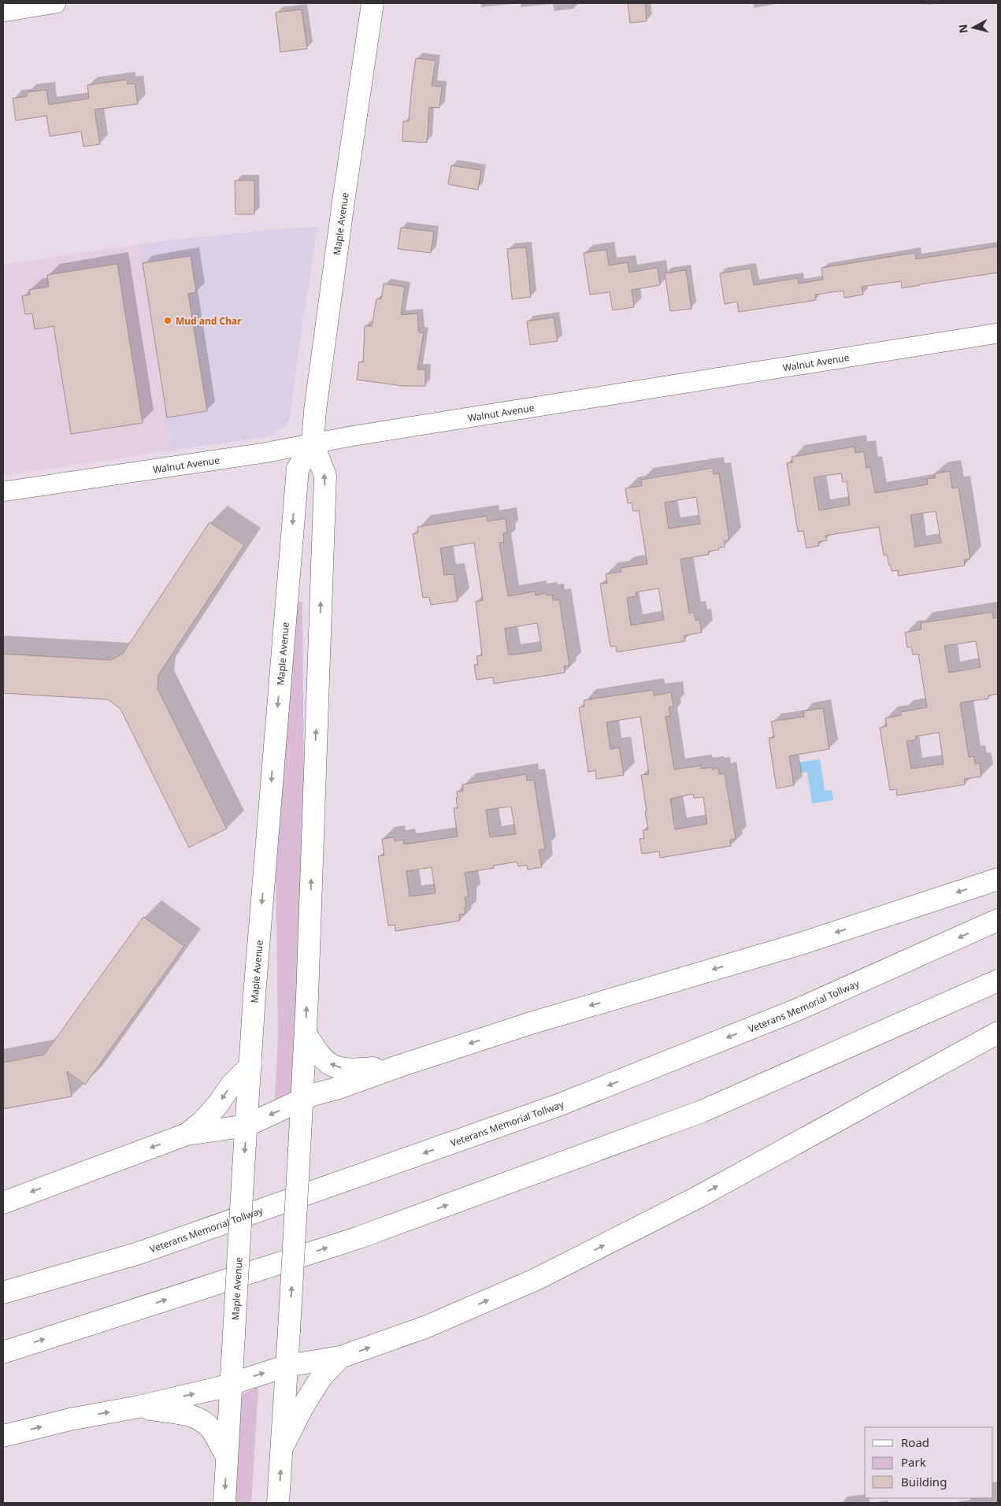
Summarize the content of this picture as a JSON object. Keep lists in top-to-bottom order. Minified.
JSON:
{"streets":{"main road":["Maple Avenue","Veterans Memorial Tollway"],"street":["Walnut Avenue"]},"crossings":[["Maple Avenue","Walnut Avenue"]],"places":["Mud and Char"],"legend":["Road","Park","Building"],"north":"left"}
